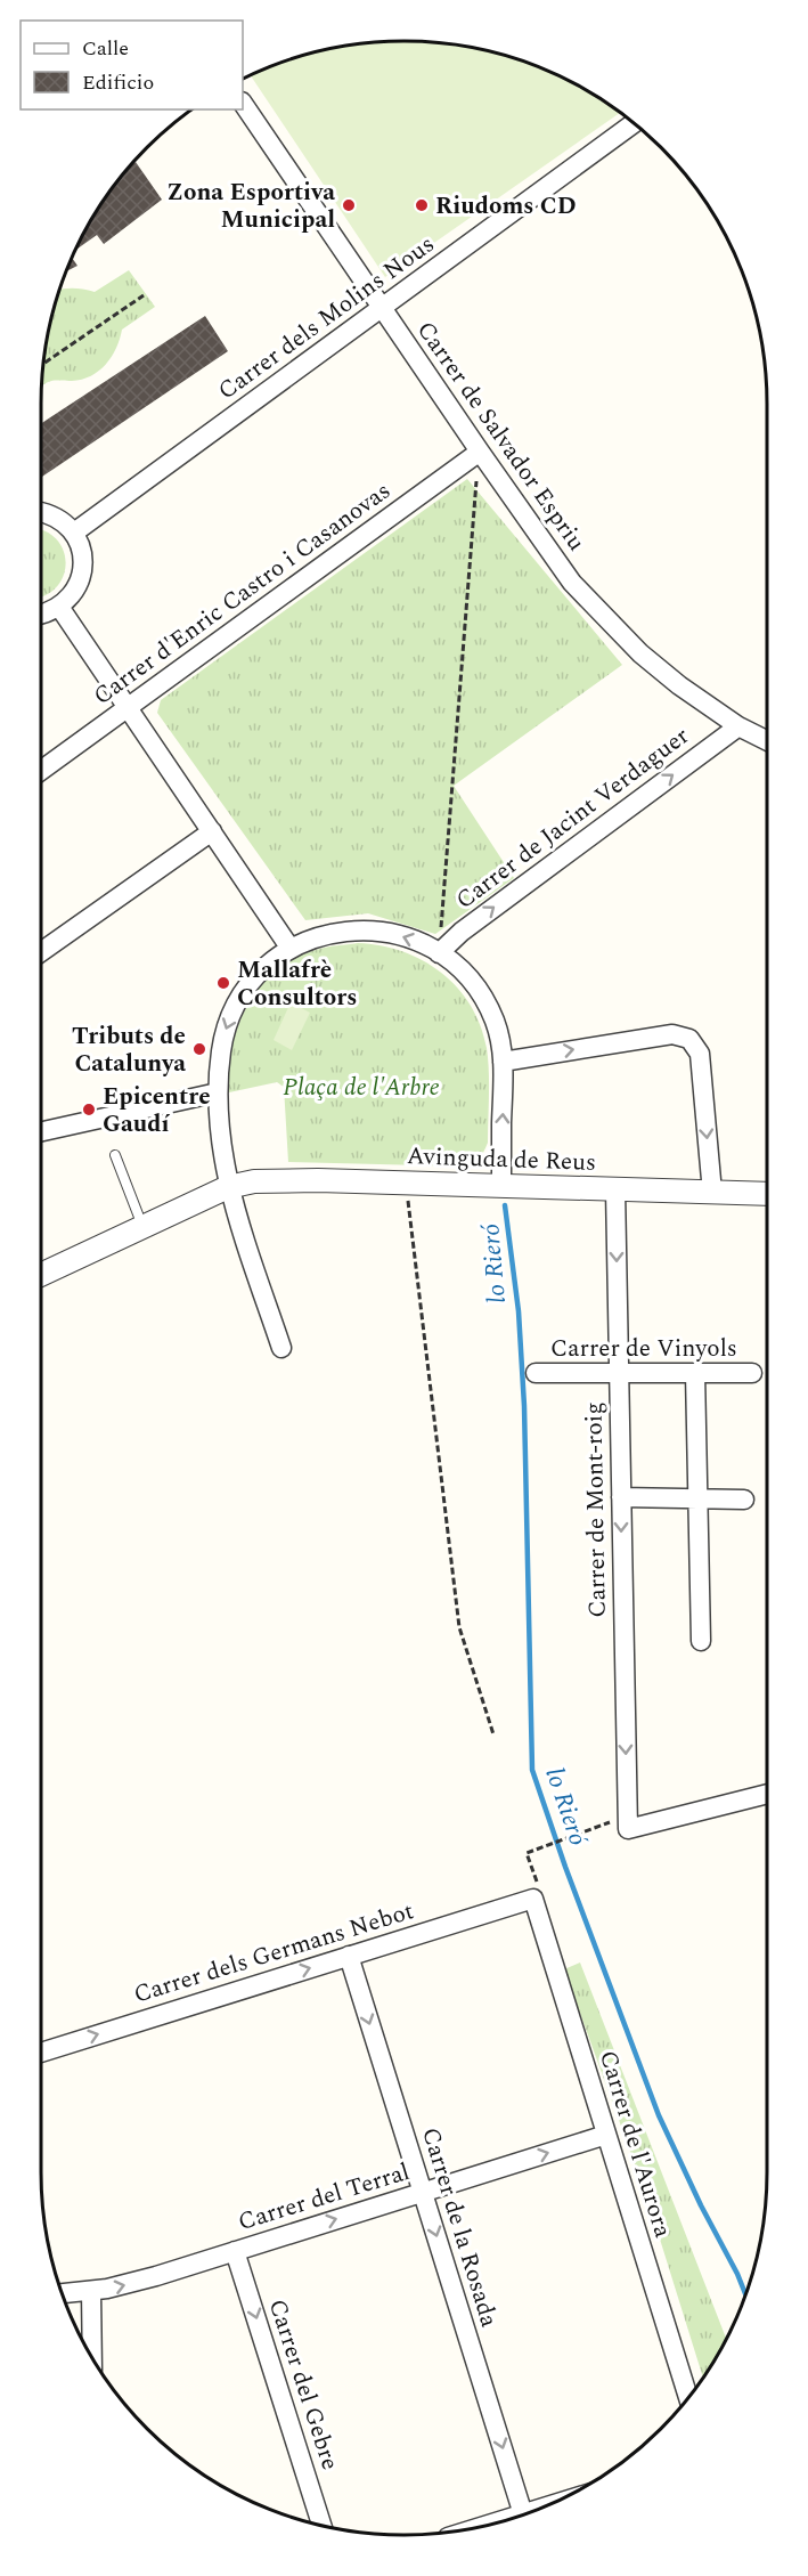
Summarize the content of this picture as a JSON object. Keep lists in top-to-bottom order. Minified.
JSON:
{"streets":{"street":["Carrer dels Molins Nous","Carrer de Salvador Espriu","Carrer d'Enric Castro i Casanovas","Carrer de Jacint Verdaguer","Avinguda de Reus","Carrer de Vinyols","Carrer de Mont-roig","Carrer dels Germans Nebot","Carrer de l'Aurora","Carrer del Terral","Carrer de la Rosada","Carrer del Gebre"]},"crossings":[["Carrer dels Molins Nous","Carrer de Salvador Espriu"],["Carrer de Salvador Espriu","Carrer d'Enric Castro i Casanovas"],["Carrer de Salvador Espriu","Carrer de Jacint Verdaguer"],["Avinguda de Reus","Carrer de Mont-roig"],["Carrer de Vinyols","Carrer de Mont-roig"],["Carrer dels Germans Nebot","Carrer de l'Aurora"],["Carrer dels Germans Nebot","Carrer de la Rosada"],["Carrer de l'Aurora","Carrer del Terral"],["Carrer del Terral","Carrer de la Rosada"],["Carrer del Terral","Carrer del Gebre"]],"one_way":["Carrer de Jacint Verdaguer","Carrer de Mont-roig","Carrer dels Germans Nebot","Carrer del Terral","Carrer de la Rosada","Carrer del Gebre"],"water":["lo Rieró"],"parks":["Plaça de l'Arbre"],"places":["Zona Esportiva Municipal","Riudoms CD","Mallafrè Consultors","Tributs de Catalunya","Epicentre Gaudí"],"legend":["Calle","Edificio"]}
